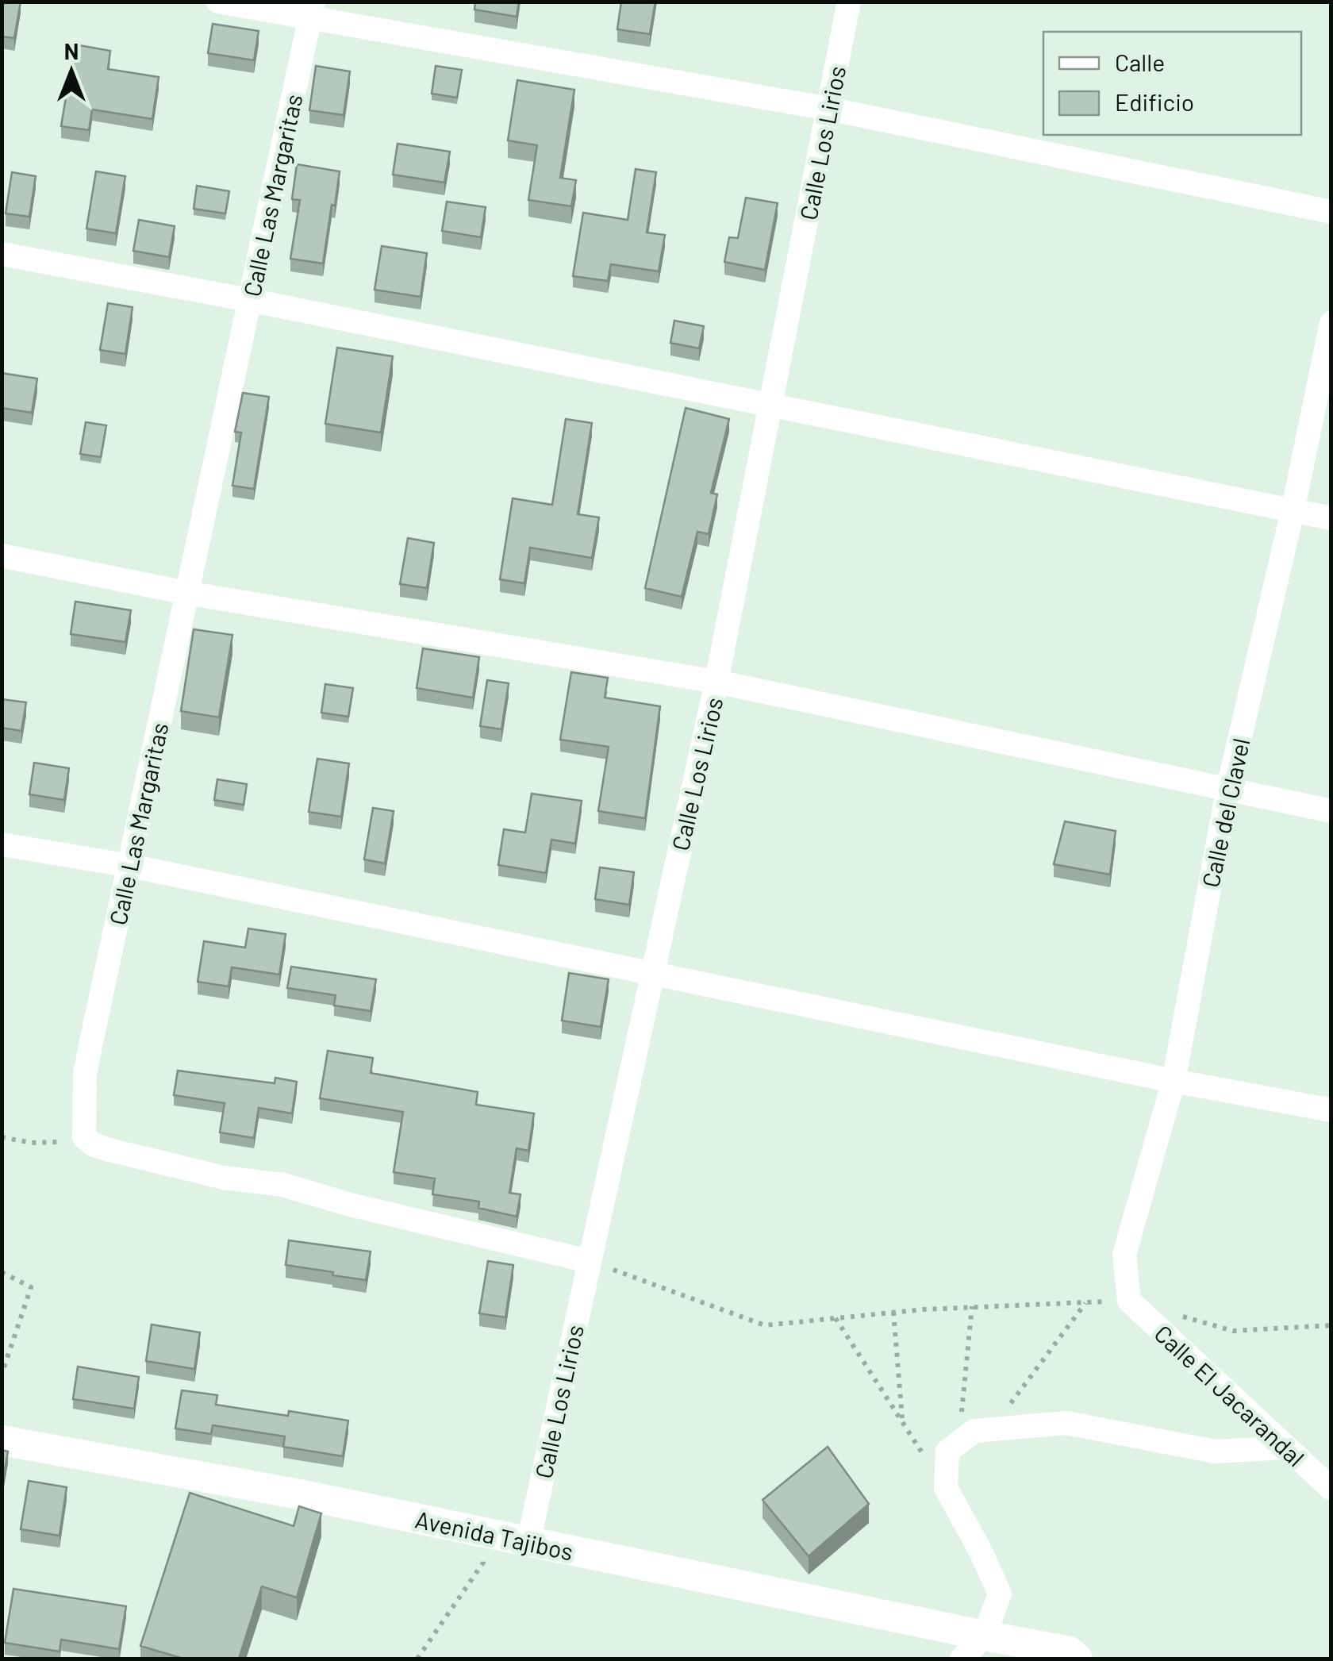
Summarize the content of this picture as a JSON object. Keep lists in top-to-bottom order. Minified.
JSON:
{"streets":{"street":["Calle Los Lirios","Calle Las Margaritas","Calle del Clavel","Calle El Jacarandal","Avenida Tajibos"]},"crossings":[["Calle Los Lirios","Avenida Tajibos"],["Calle del Clavel","Calle El Jacarandal"]],"legend":["Calle","Edificio"],"north":"top"}
